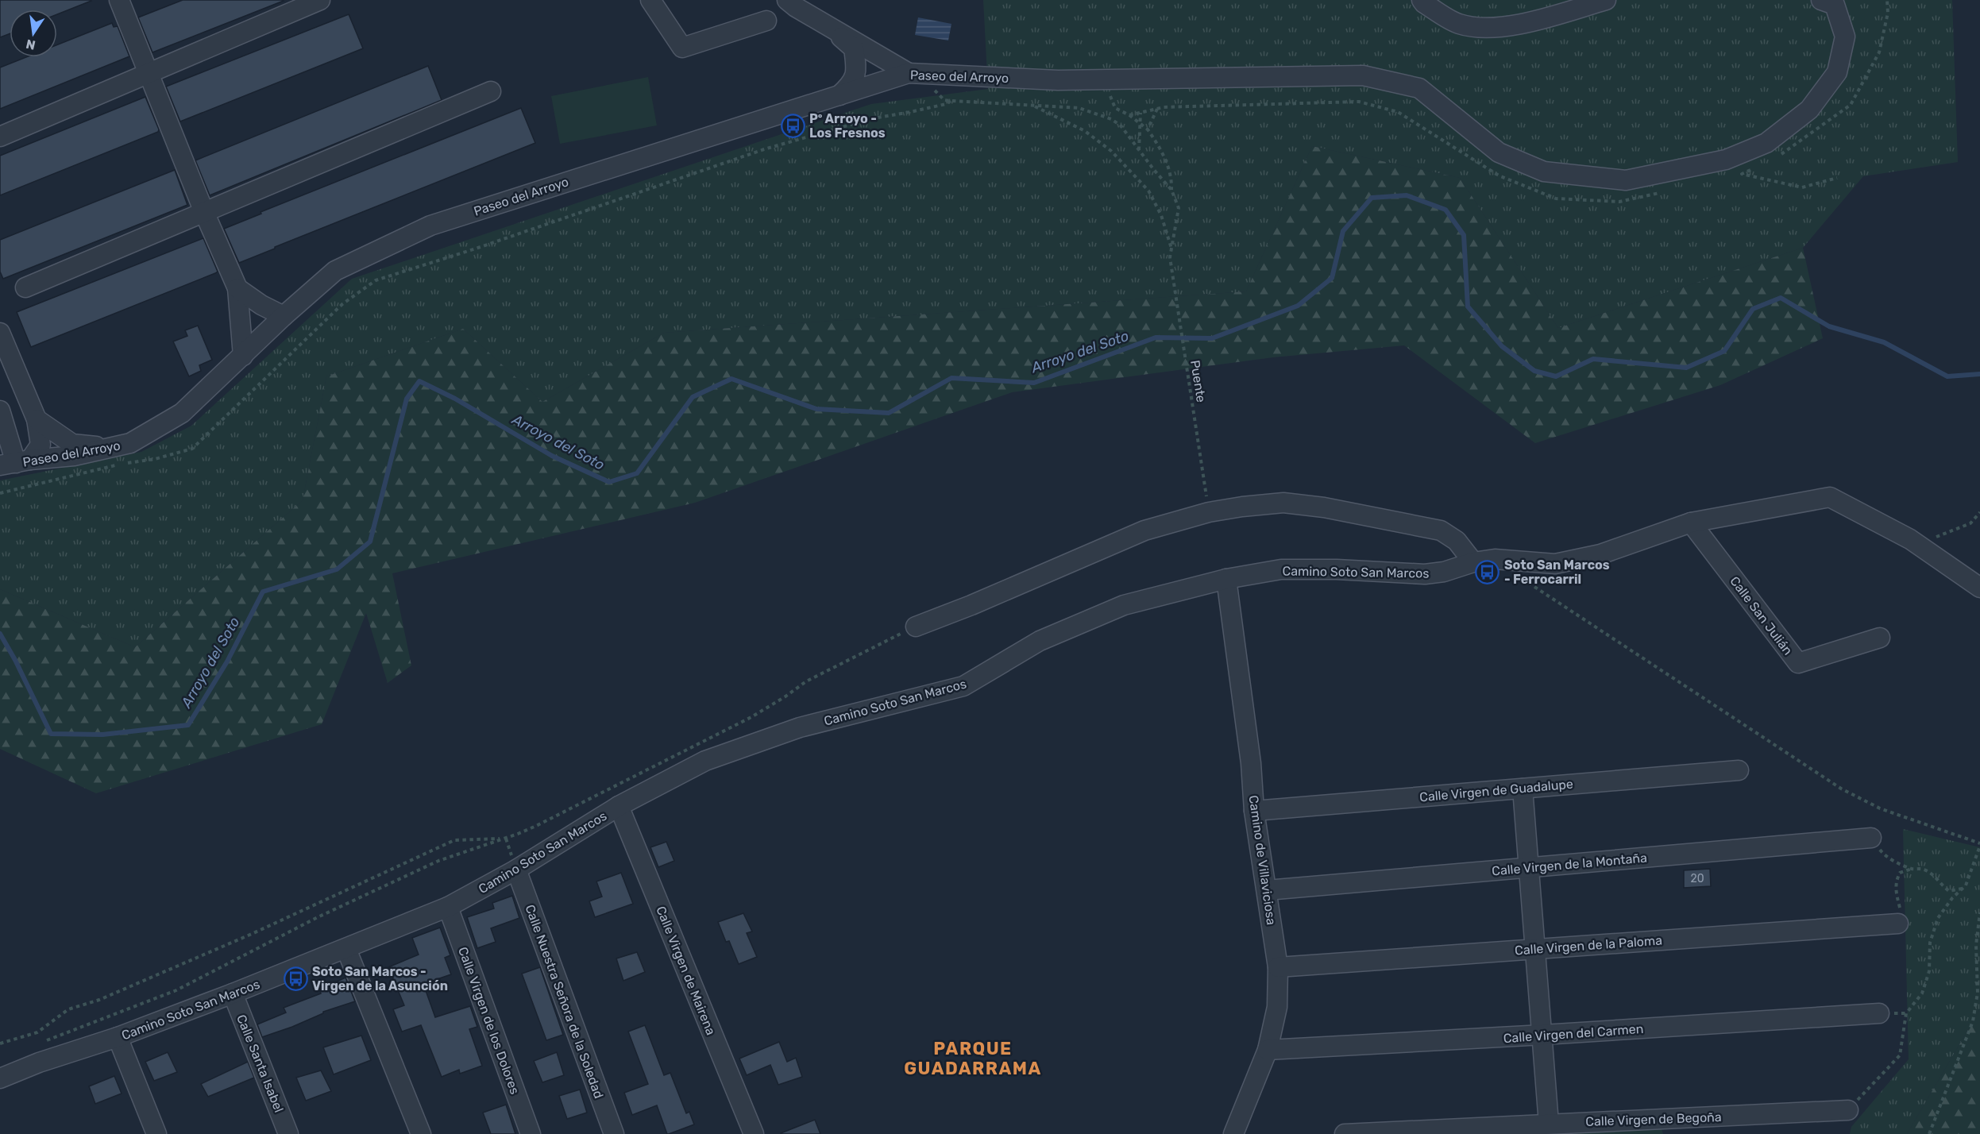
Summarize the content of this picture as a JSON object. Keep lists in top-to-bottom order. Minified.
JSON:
{"streets":{"street":["Paseo del Arroyo","Camino Soto San Marcos","Calle San Julián","Calle Virgen de Guadalupe","Camino de Villaviciosa","Calle Virgen de la Montaña","Calle Virgen de la Paloma","Calle Virgen de Mairena","Calle Nuestra Señora de la Soledad","Calle Virgen de los Dolores","Calle Virgen del Carmen","Calle Santa Isabel","Calle Virgen de Begoña"],"path":["Puente"]},"crossings":[["Camino Soto San Marcos","Calle San Julián"],["Camino Soto San Marcos","Camino de Villaviciosa"],["Camino Soto San Marcos","Calle Virgen de Mairena"],["Camino Soto San Marcos","Calle Nuestra Señora de la Soledad"],["Camino Soto San Marcos","Calle Virgen de los Dolores"],["Camino Soto San Marcos","Calle Santa Isabel"],["Calle Virgen de Guadalupe","Camino de Villaviciosa"],["Camino de Villaviciosa","Calle Virgen de la Montaña"],["Camino de Villaviciosa","Calle Virgen de la Paloma"],["Camino de Villaviciosa","Calle Virgen del Carmen"]],"districts":["PARQUE GUADARRAMA"],"water":["Arroyo del Soto"],"places":{"bus stop":["Pº Arroyo - Los Fresnos","Soto San Marcos - Ferrocarril","Soto San Marcos - Virgen de la Asunción"]},"house_numbers":["20"],"north":"bottom"}
